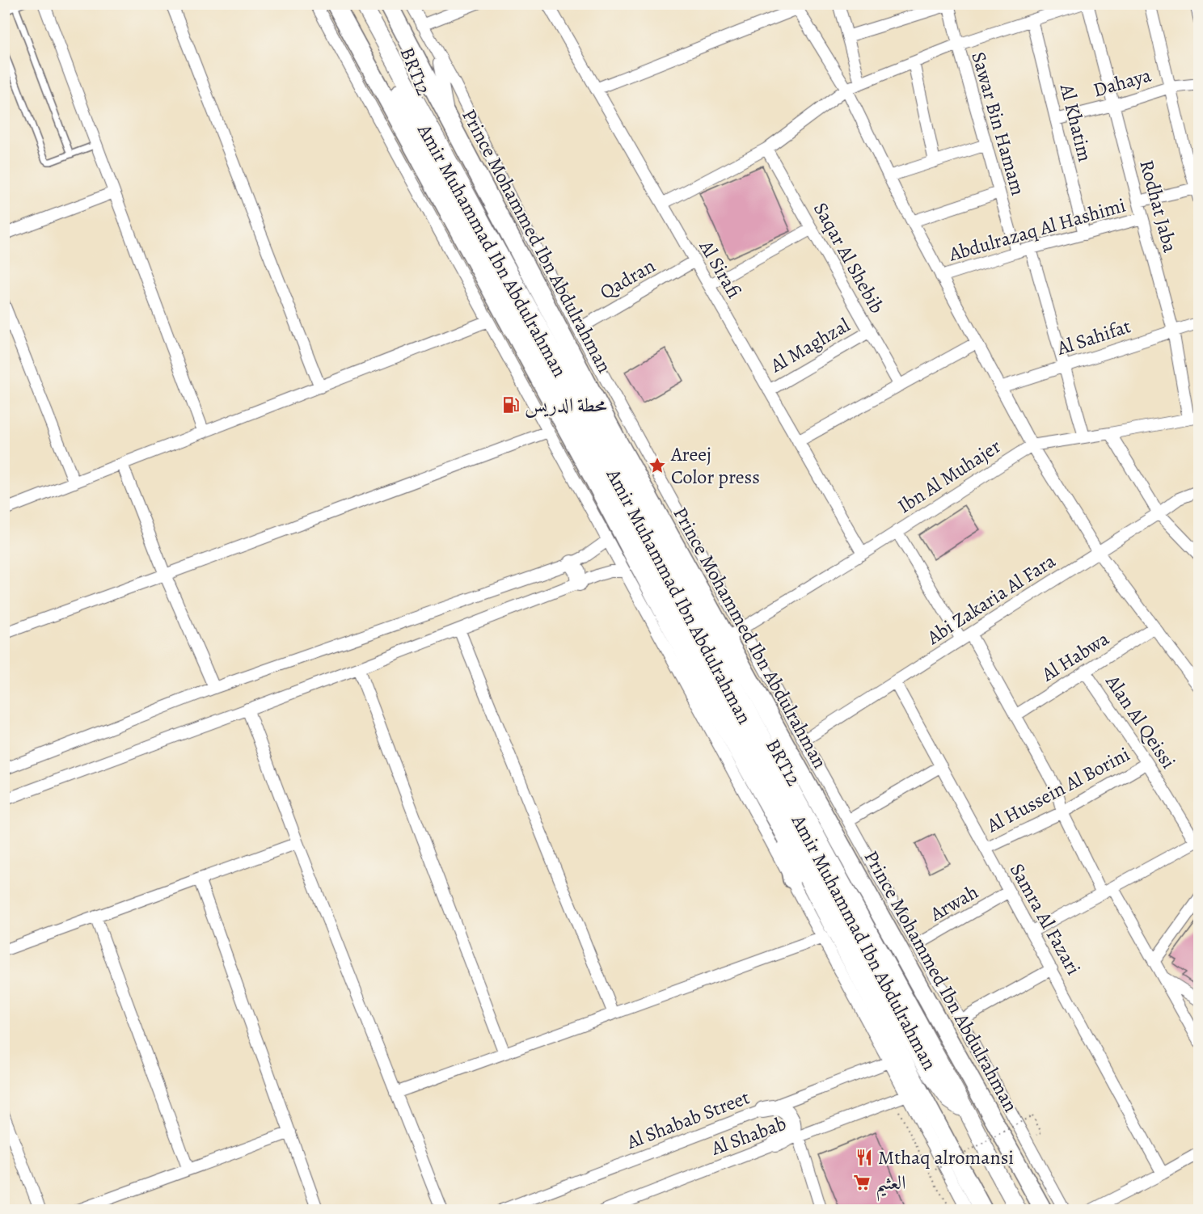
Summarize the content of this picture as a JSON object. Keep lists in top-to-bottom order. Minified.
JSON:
{"streets":{"main road":["BRT12","Prince Mohammed Ibn Abdulrahman","Amir Muhammad Ibn Abdulrahman"],"street":["Dahaya","Al Khatim","Sawar Bin Hamam","Rodhat Jaba","Abdulrazaq Al Hashimi","Saqar Al Shebib","Al Sirafi","Qadran","Al Sahifat","Al Maghzal","Ibn Al Muhajer","Abi Zakaria Al Fara","Al Habwa","Alan Al Qeissi","Al Hussein Al Borini","Arwah","Samra Al Fazari","Al Shabab Street","Al Shabab"]},"crossings":[["Dahaya","Al Khatim"],["Dahaya","Rodhat Jaba"],["Al Khatim","Abdulrazaq Al Hashimi"],["Sawar Bin Hamam","Abdulrazaq Al Hashimi"],["Rodhat Jaba","Abdulrazaq Al Hashimi"],["Rodhat Jaba","Al Sahifat"],["Rodhat Jaba","Ibn Al Muhajer"],["Prince Mohammed Ibn Abdulrahman","Ibn Al Muhajer"],["Saqar Al Shebib","Al Maghzal"],["Al Sirafi","Qadran"],["Al Sirafi","Al Maghzal"],["Al Sirafi","Ibn Al Muhajer"],["Abi Zakaria Al Fara","Samra Al Fazari"],["Al Habwa","Alan Al Qeissi"],["Alan Al Qeissi","Al Hussein Al Borini"],["Al Hussein Al Borini","Samra Al Fazari"],["Arwah","Samra Al Fazari"]],"places":{"fuel station":["محطة الدريس"],"place":["Areej Color press"],"restaurant":["Mthaq alromansi"],"supermarket":["العثيم"]}}
